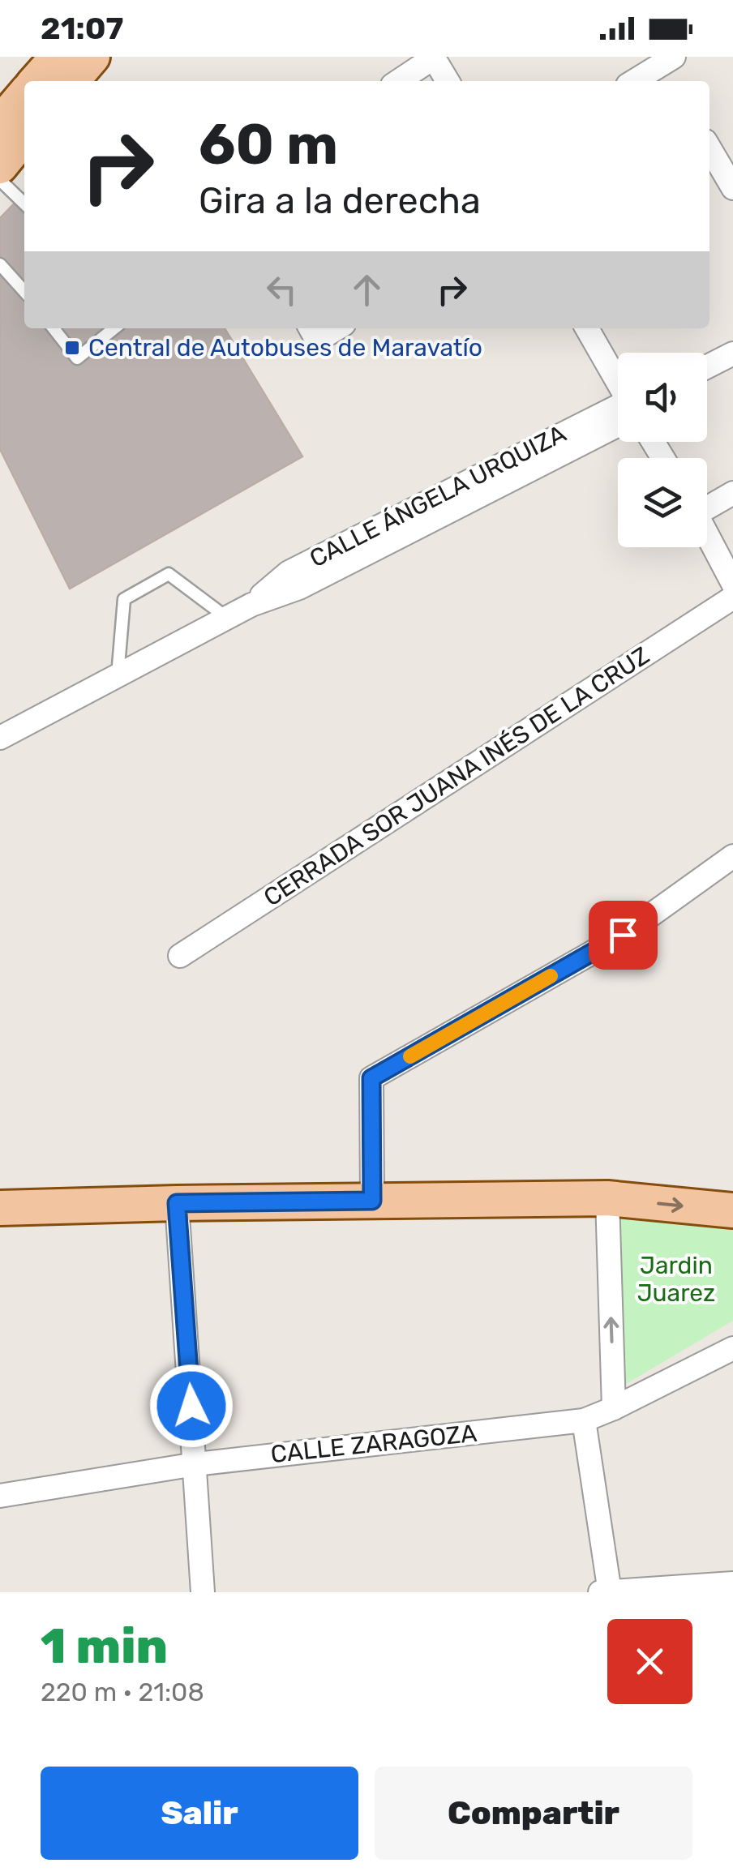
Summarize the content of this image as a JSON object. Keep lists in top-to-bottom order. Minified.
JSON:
{"streets":{"street":["CALLE ÁNGELA URQUIZA","CERRADA SOR JUANA INÉS DE LA CRUZ","CALLE ZARAGOZA"]},"parks":["Jardin Juarez"],"places":{"transit":["Central de Autobuses de Maravatío"]},"page":{"status":"21:07","turn":["60 m","Gira a la derecha"],"heading":["1 min","220 m · 21:08"],"buttons":["Salir","Compartir"]}}
